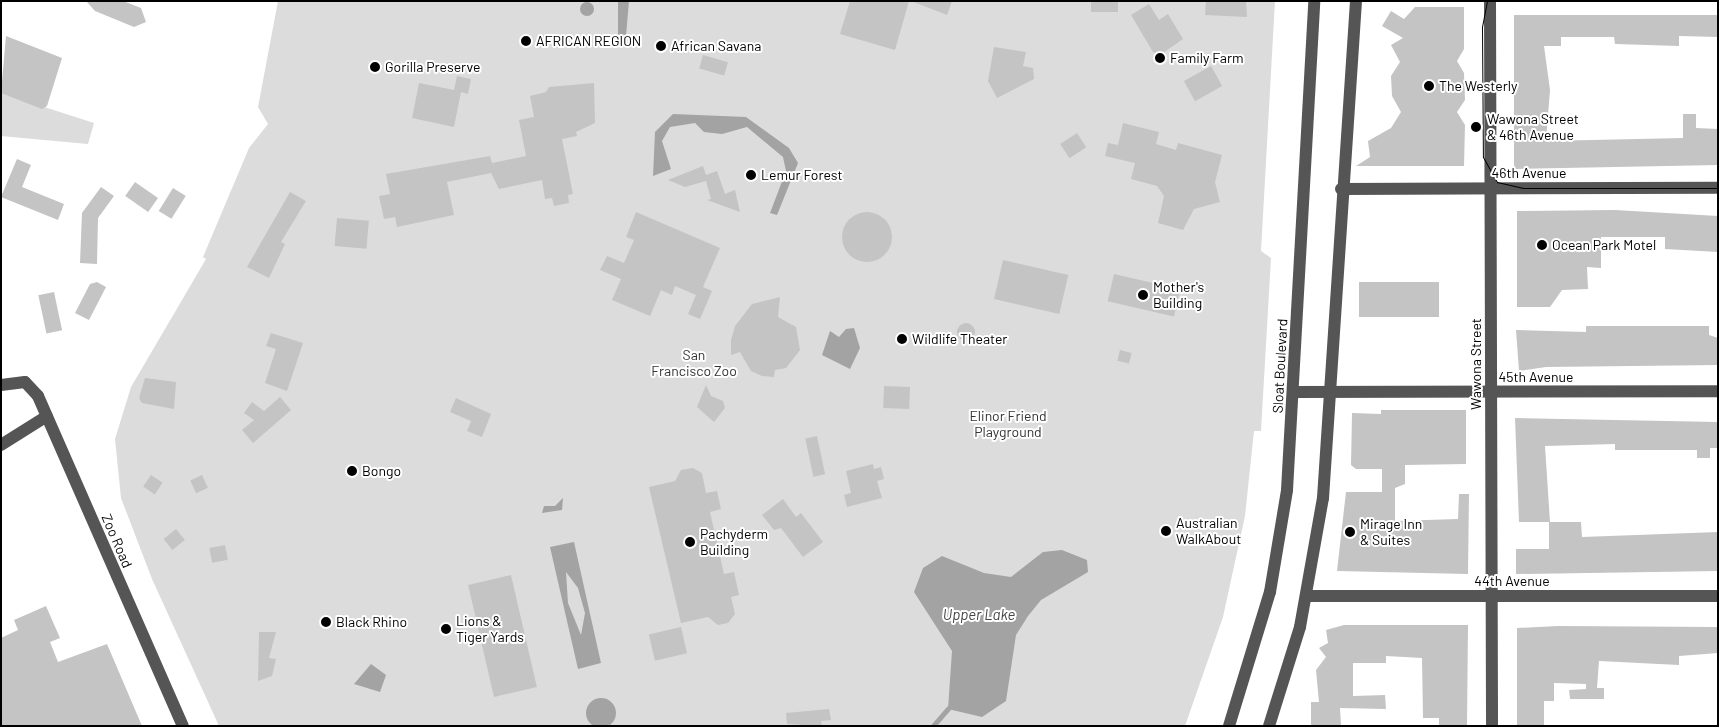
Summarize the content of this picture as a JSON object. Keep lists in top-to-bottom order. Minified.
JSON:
{"streets":{"street":["46th Avenue","Wawona Street","Sloat Boulevard","45th Avenue","Zoo Road","44th Avenue"]},"crossings":[["46th Avenue","Wawona Street"],["Wawona Street","45th Avenue"],["Wawona Street","44th Avenue"],["Sloat Boulevard","45th Avenue"]],"water":["Upper Lake"],"parks":["San Francisco Zoo","Elinor Friend Playground"],"places":["AFRICAN REGION","African Savana","Family Farm","Gorilla Preserve","The Westerly","Wawona Street & 46th Avenue","Lemur Forest","Ocean Park Motel","Mother's Building","Wildlife Theater","Bongo","Australian WalkAbout","Mirage Inn & Suites","Pachyderm Building","Black Rhino","Lions & Tiger Yards"]}
